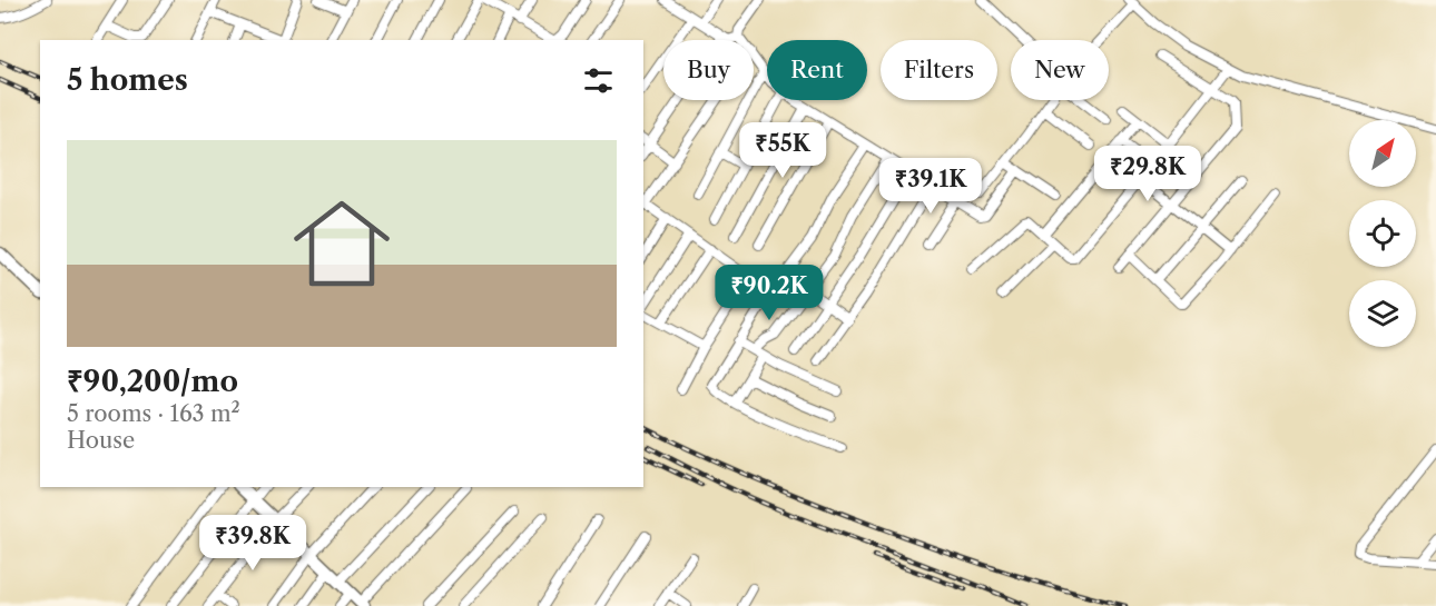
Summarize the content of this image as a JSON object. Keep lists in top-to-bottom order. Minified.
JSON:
{"north":"top right","page":{"chip":["Buy","Rent","Filters","New"],"heading":"5 homes","list":[{"name":"₹90,200/mo","note":"5 rooms · 163 m² · House"}],"price":["₹55K","₹29.8K","₹39.1K","₹90.2K","₹39.8K"]}}
